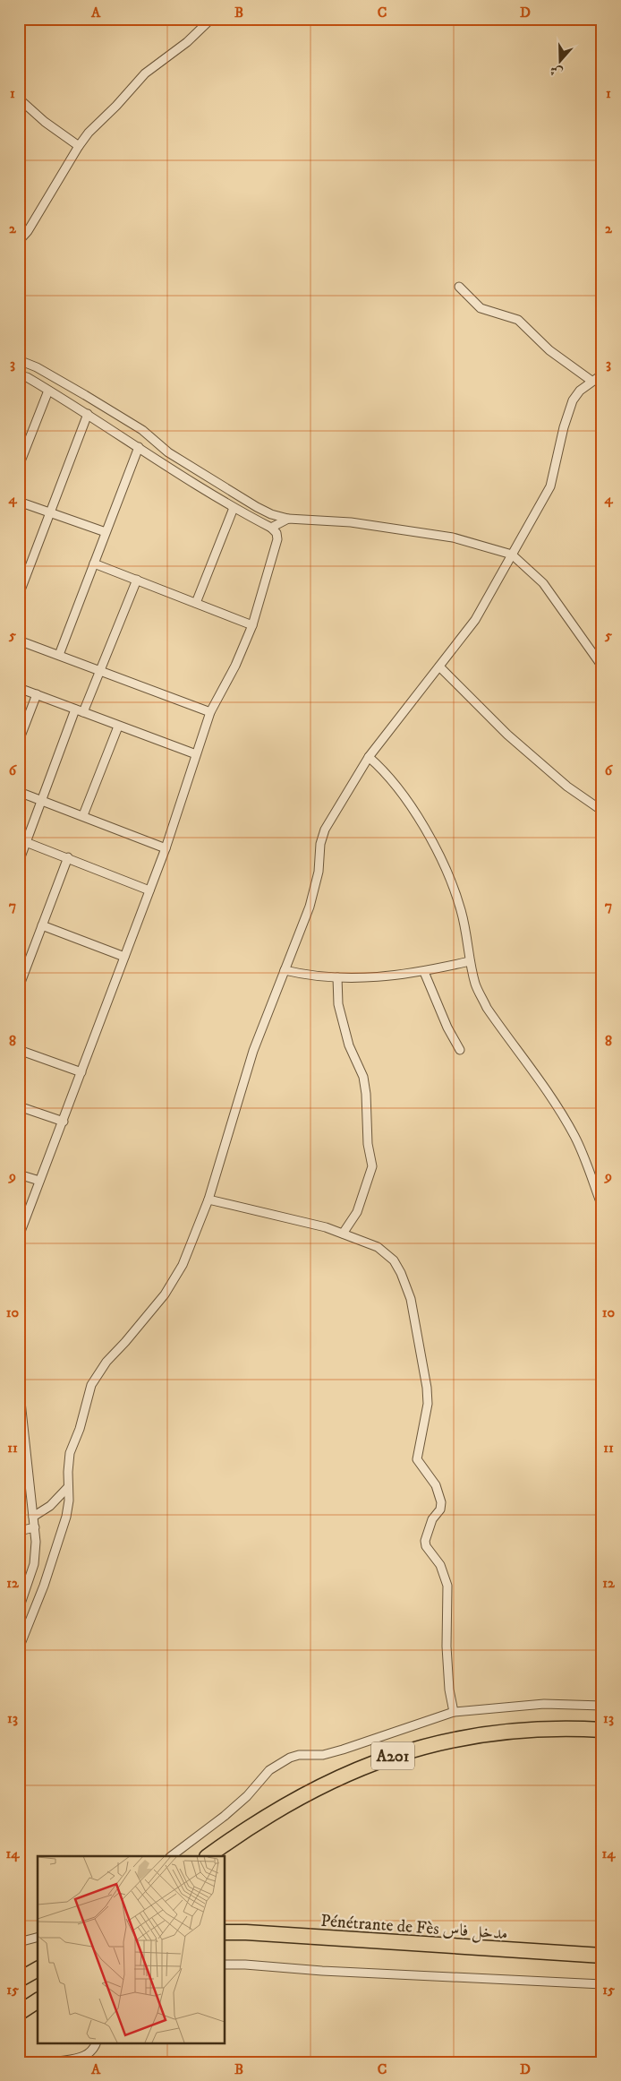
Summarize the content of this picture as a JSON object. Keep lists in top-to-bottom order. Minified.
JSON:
{"streets":{"highway":["A201","Pénétrante de Fès مدخل فاس"]},"north":"bottom","grid":{"columns":["A","B","C","D"],"rows":["1","2","3","4","5","6","7","8","9","10","11","12","13","14","15"]}}
